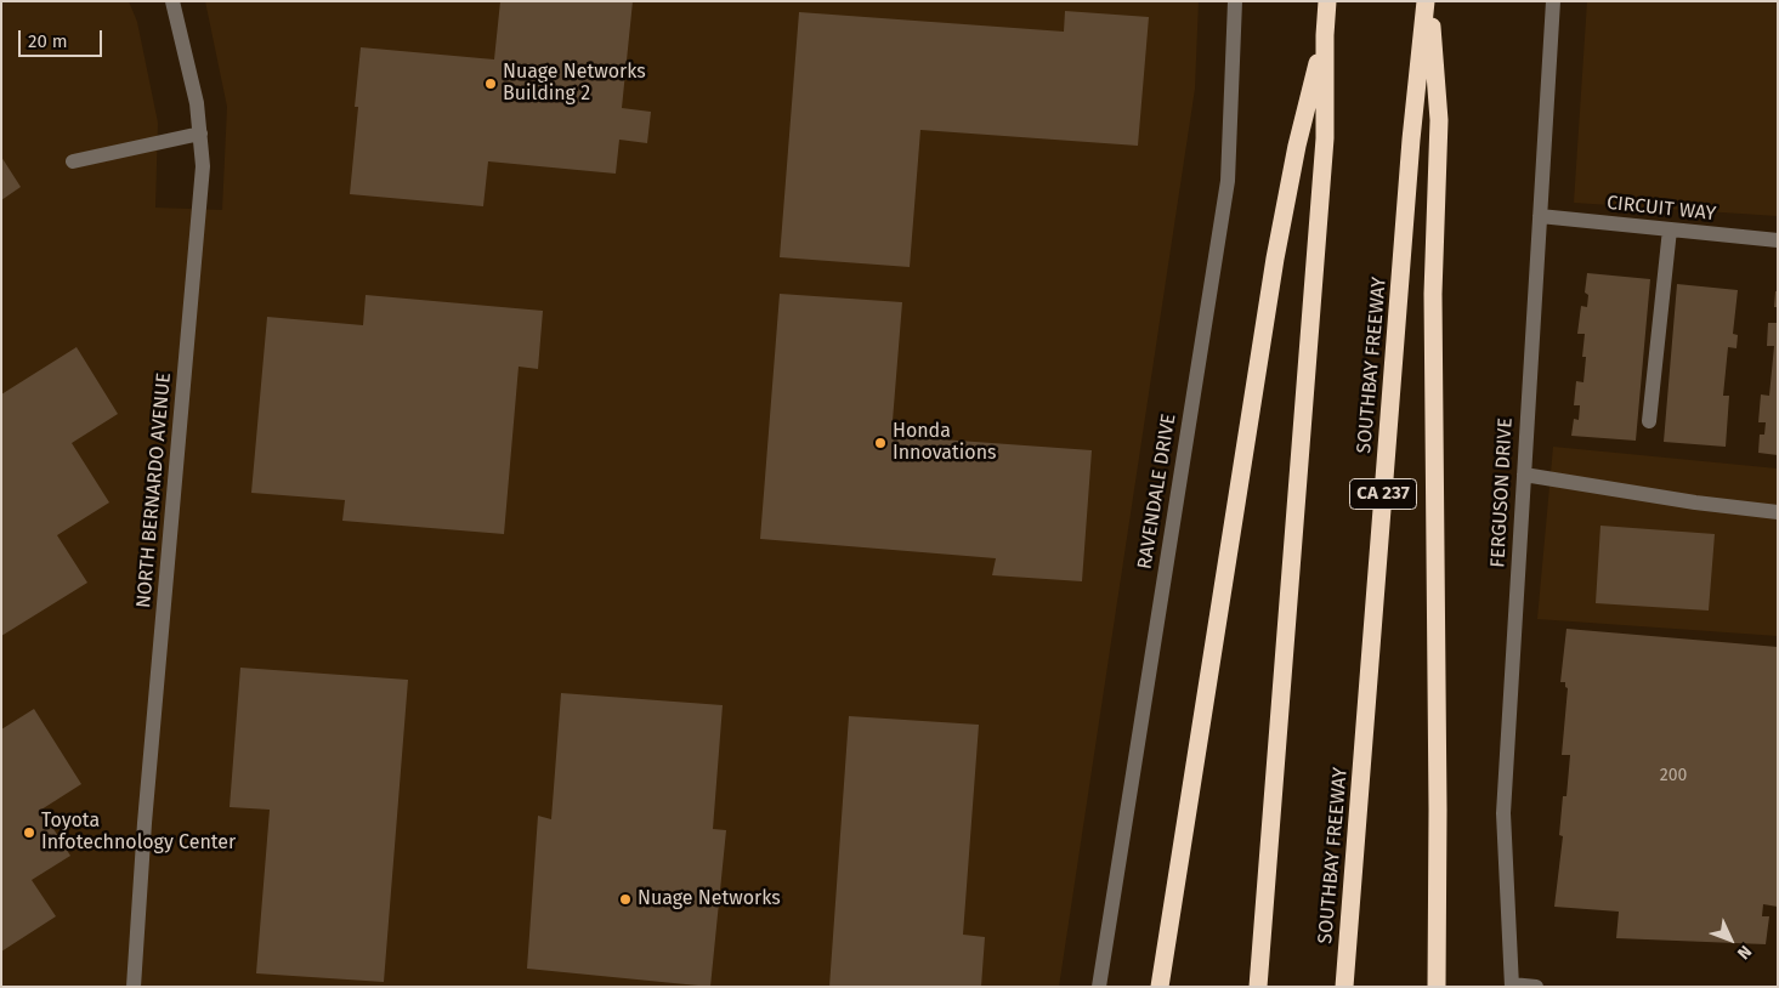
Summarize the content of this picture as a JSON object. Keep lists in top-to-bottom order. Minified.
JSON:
{"streets":{"highway":["SOUTHBAY FREEWAY","CA 237"],"street":["CIRCUIT WAY","NORTH BERNARDO AVENUE","RAVENDALE DRIVE","FERGUSON DRIVE"]},"crossings":[["CIRCUIT WAY","FERGUSON DRIVE"]],"places":["Nuage Networks Building 2","Honda Innovations","Toyota Infotechnology Center","Nuage Networks"],"house_numbers":["200"],"scale_bar":"20 m","north":"bottom right"}
